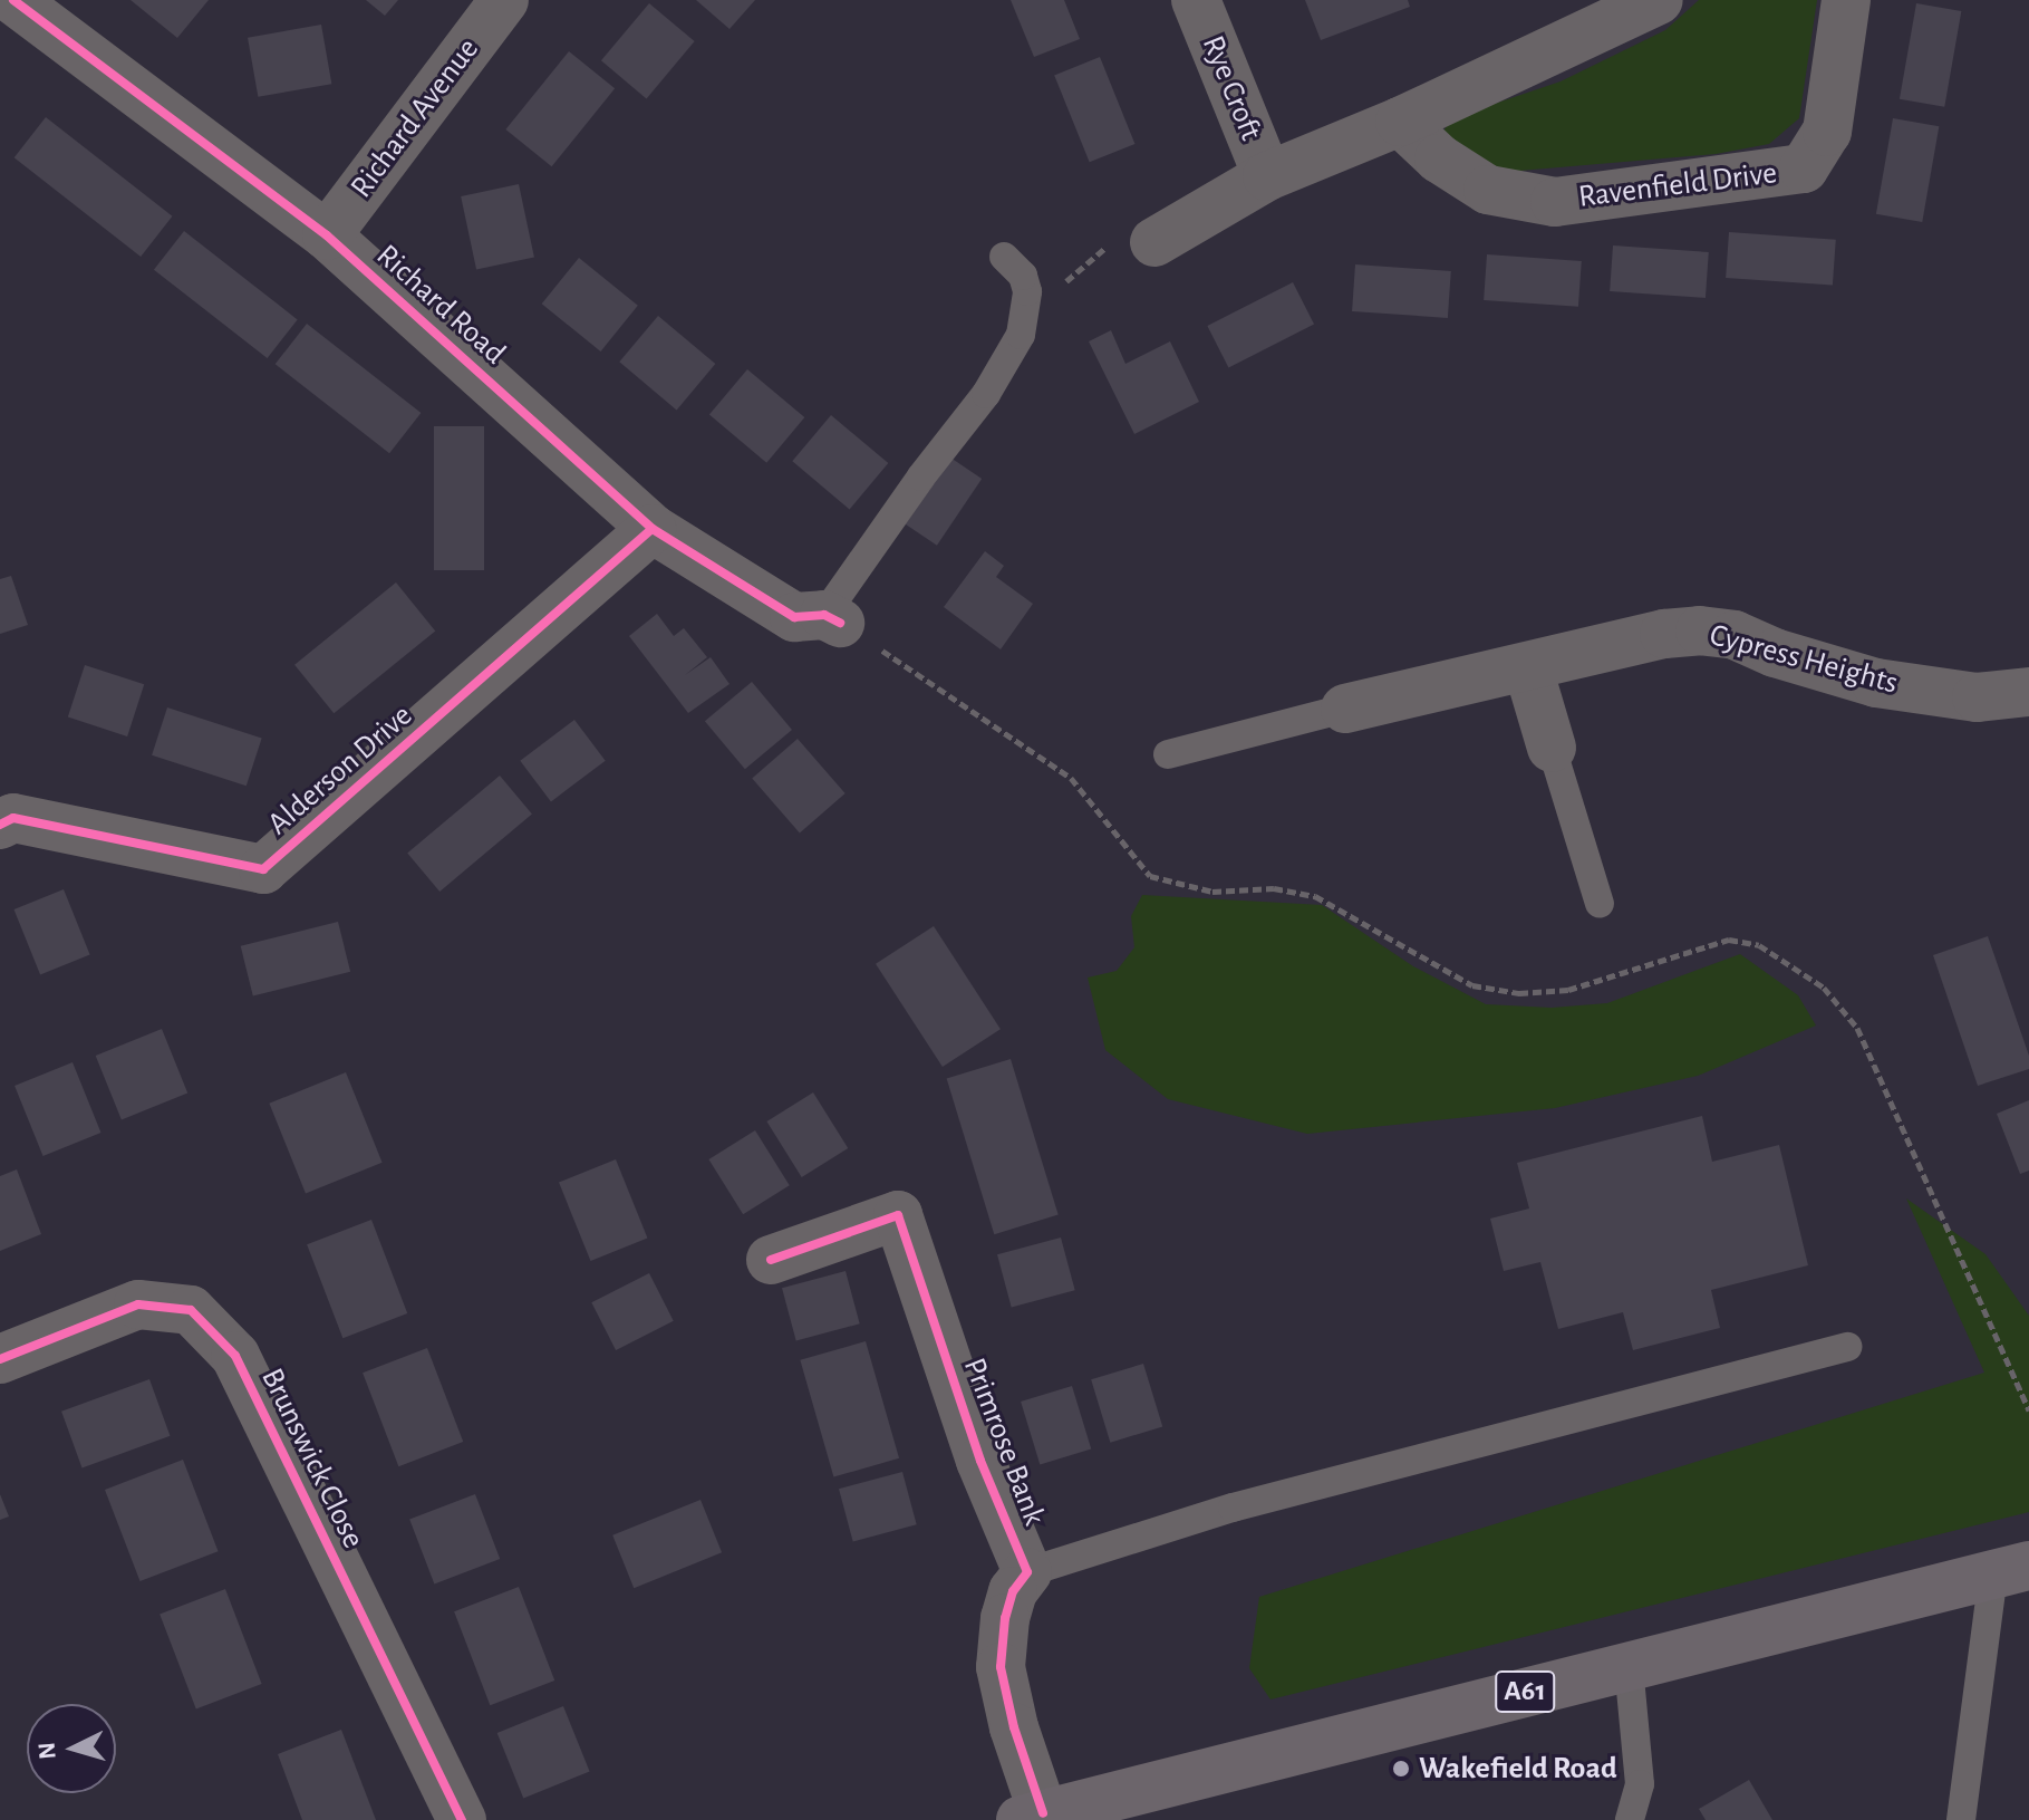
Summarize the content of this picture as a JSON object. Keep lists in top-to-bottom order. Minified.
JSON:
{"streets":{"main road":["A61"],"street":["Rye Croft","Richard Avenue","Ravenfield Drive","Richard Road","Cypress Heights","Alderson Drive","Primrose Bank","Brunswick Close"]},"crossings":[["Richard Avenue","Richard Road"],["Richard Road","Alderson Drive"],["Primrose Bank","A61"]],"places":["Wakefield Road"],"north":"left"}
